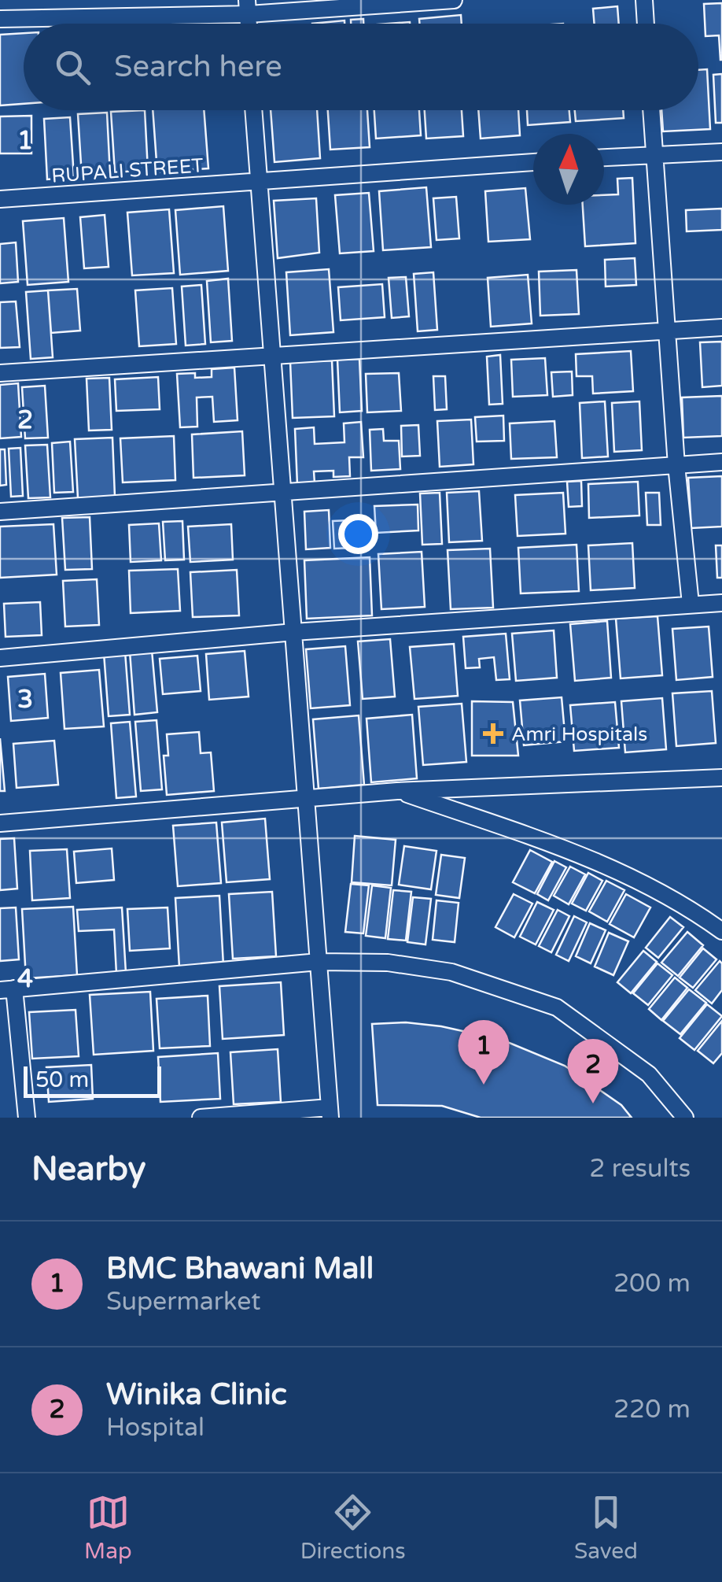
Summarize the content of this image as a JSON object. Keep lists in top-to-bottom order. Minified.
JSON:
{"streets":{"street":["RUPALI STREET"]},"places":{"health":["Amri Hospitals"]},"scale_bar":"50 m","north":"top","page":{"search":"Search here","pins":["1","2"],"scale":"50 m","heading":["Nearby","2 results"],"list":[{"mark":"1","name":"BMC Bhawani Mall","note":"Supermarket","value":"200 m"},{"mark":"2","name":"Winika Clinic","note":"Hospital","value":"220 m"}],"nav":["Map","Directions","Saved"]},"grid":{"rows":["1","2","3","4"]}}
